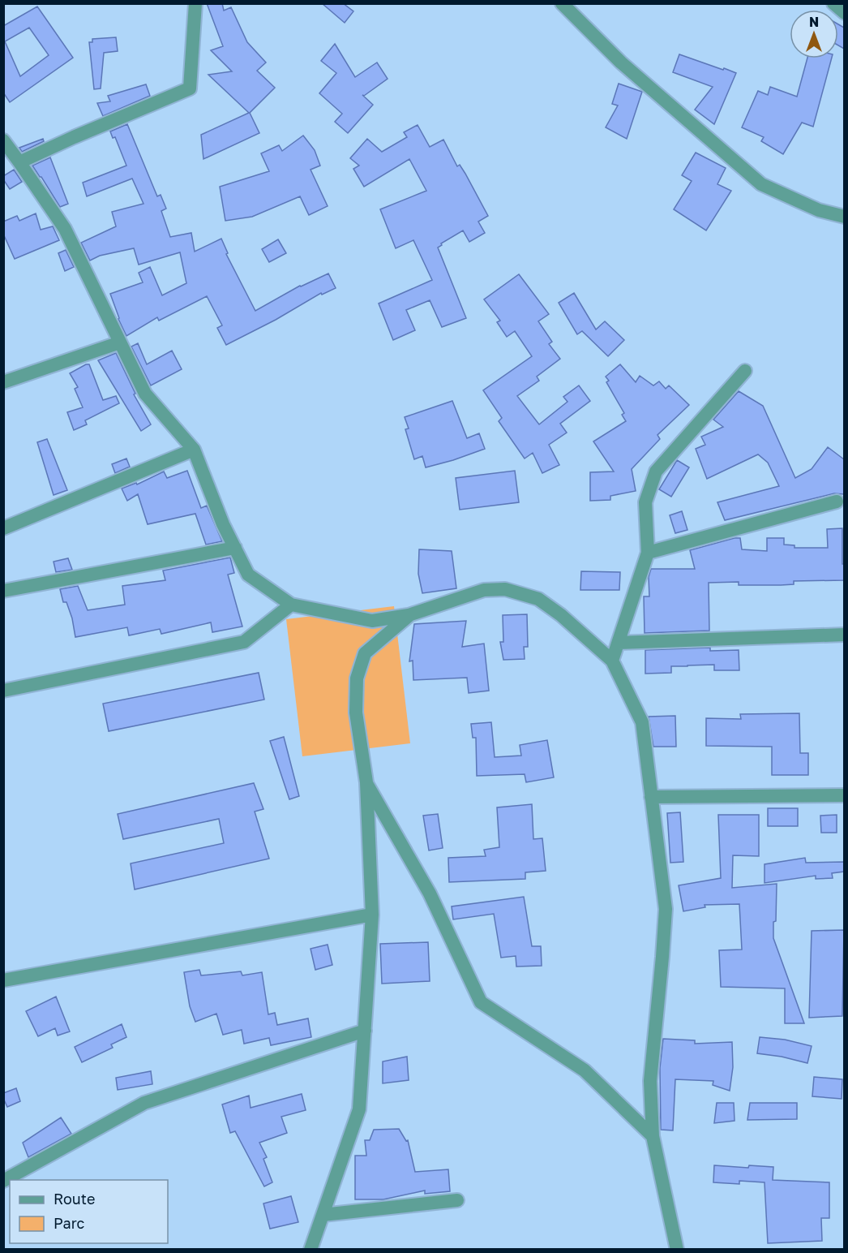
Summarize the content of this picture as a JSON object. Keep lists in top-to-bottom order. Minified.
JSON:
{"legend":["Route","Parc"],"north":"top"}
